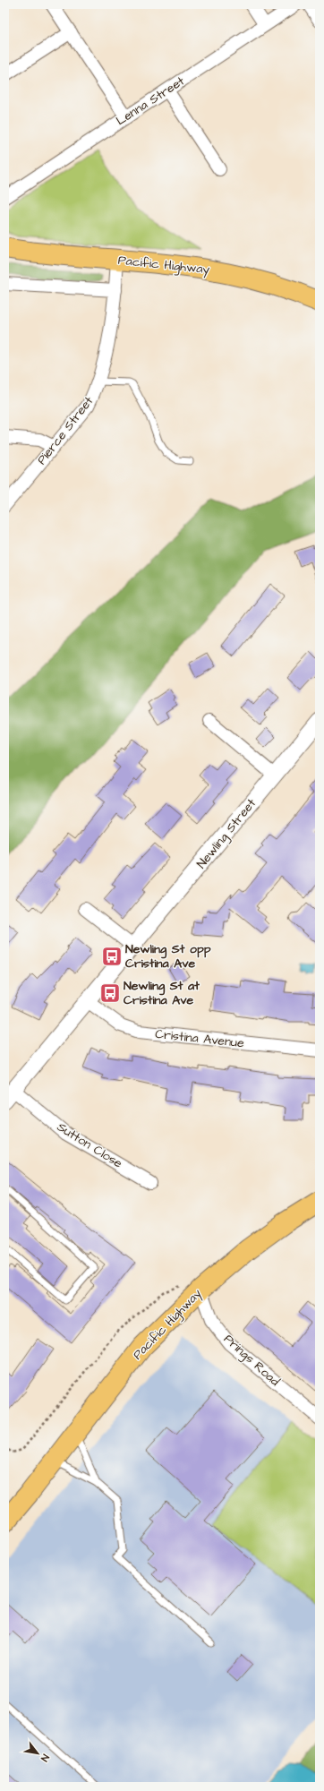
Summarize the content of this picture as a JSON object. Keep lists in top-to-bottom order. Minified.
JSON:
{"streets":{"main road":["Pacific Highway"],"street":["Lenna Street","Pierce Street","Newling Street","Cristina Avenue","Sutton Close","Prings Road"]},"crossings":[["Pacific Highway","Pierce Street"],["Pacific Highway","Prings Road"],["Newling Street","Cristina Avenue"],["Newling Street","Sutton Close"]],"places":{"bus stop":["Newling St opp Cristina Ave","Newling St at Cristina Ave"]},"north":"bottom right"}
